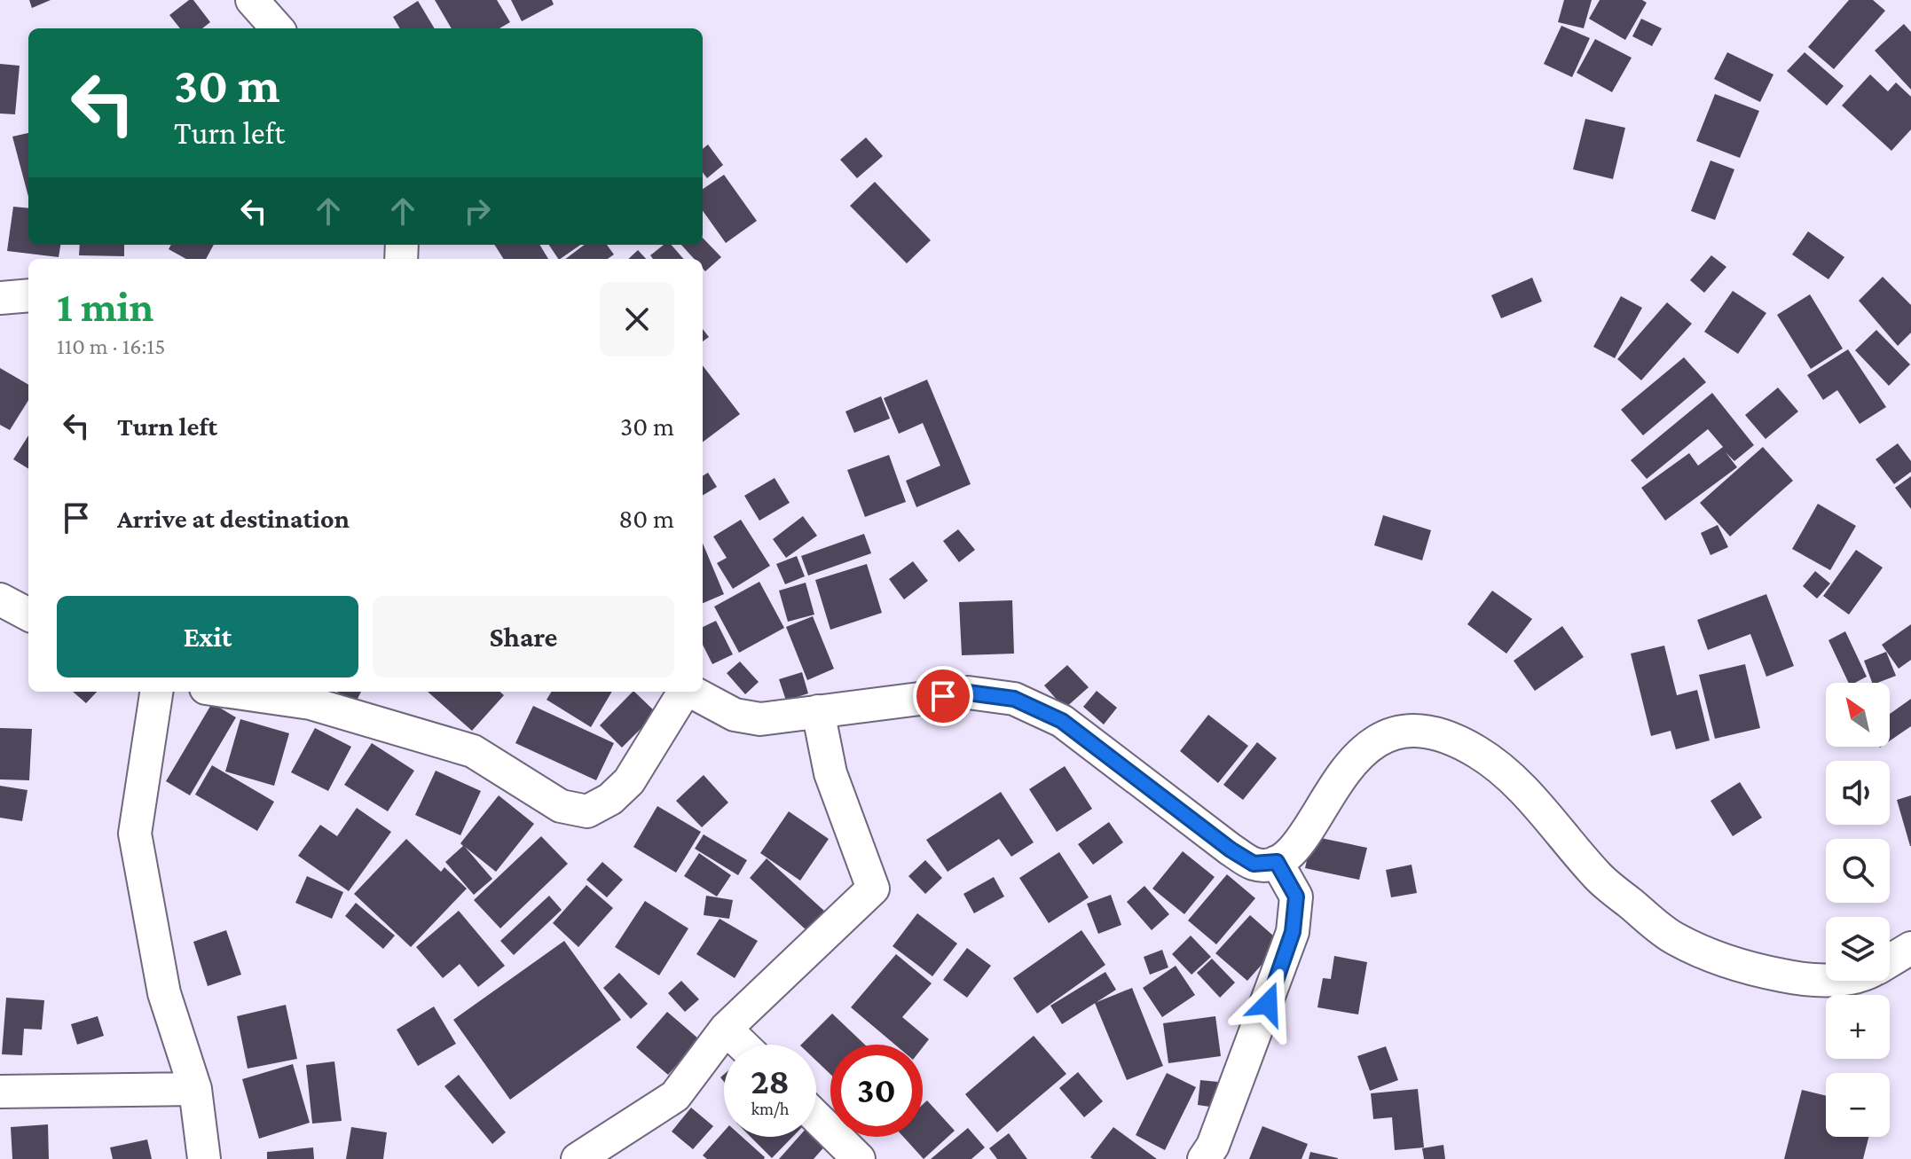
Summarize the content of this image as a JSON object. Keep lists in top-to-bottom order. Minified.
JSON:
{"north":"top left","page":{"turn":["30 m","Turn left"],"heading":["1 min","110 m · 16:15"],"list":[{"name":"Turn left","value":"30 m"},{"name":"Arrive at destination","value":"80 m"}],"buttons":["Exit","Share"],"map_buttons":["+","−"],"speed":"28 km/h","limit":"30"}}
